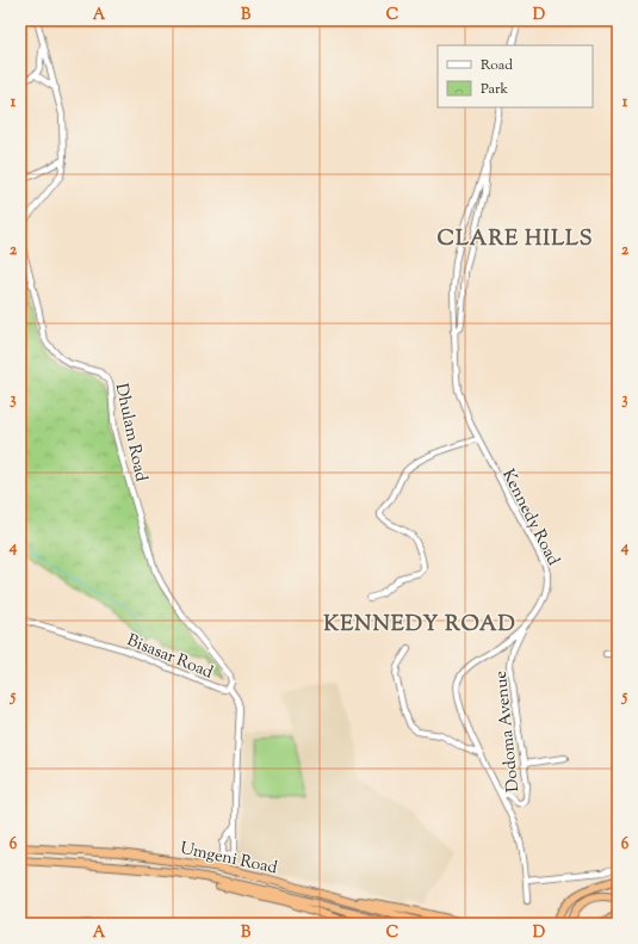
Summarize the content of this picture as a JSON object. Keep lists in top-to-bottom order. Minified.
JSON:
{"streets":{"highway":["Umgeni Road"],"street":["Dhulam Road","Kennedy Road","Bisasar Road","Dodoma Avenue"]},"crossings":[["Dhulam Road","Bisasar Road"],["Kennedy Road","Dodoma Avenue"]],"districts":["CLARE HILLS","KENNEDY ROAD"],"legend":["Road","Park"],"grid":{"columns":["A","B","C","D"],"rows":["1","2","3","4","5","6"]}}
